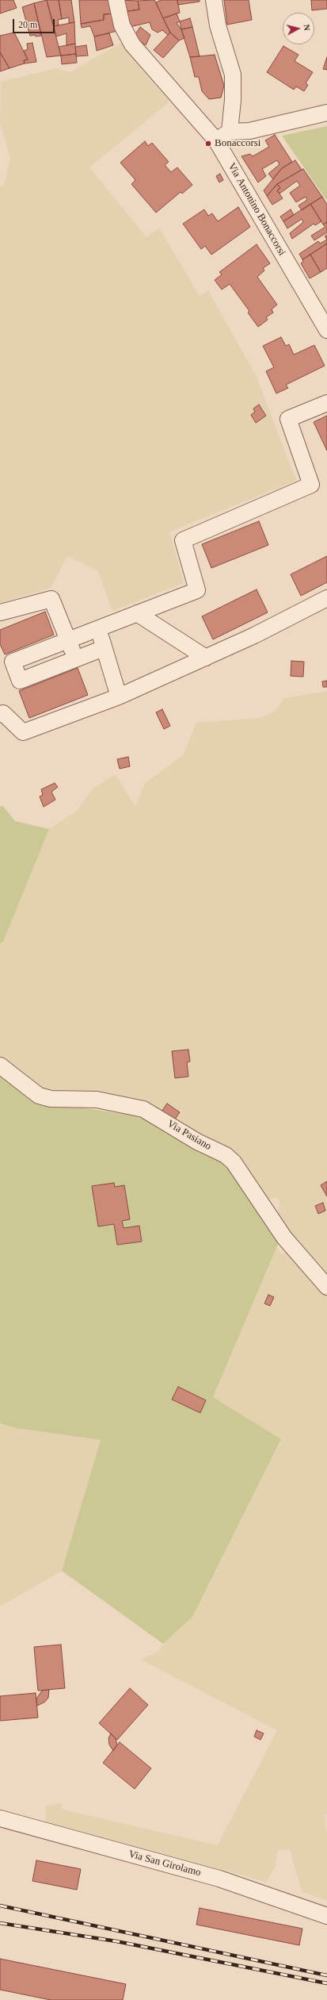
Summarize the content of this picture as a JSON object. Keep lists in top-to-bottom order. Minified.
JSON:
{"streets":{"street":["Via Antonino Bonaccorsi","Via Pasiano","Via San Girolamo"]},"places":["Bonaccorsi"],"scale_bar":"20 m","north":"right"}
